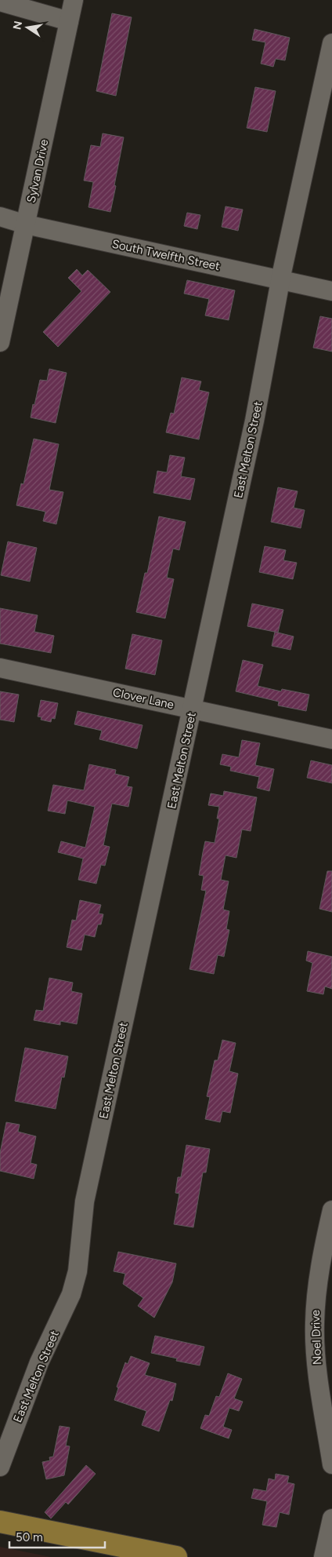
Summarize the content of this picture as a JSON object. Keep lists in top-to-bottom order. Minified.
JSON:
{"streets":{"street":["Sylvan Drive","South Twelfth Street","East Melton Street","Clover Lane","Noel Drive"]},"crossings":[["Sylvan Drive","South Twelfth Street"],["South Twelfth Street","East Melton Street"],["East Melton Street","Clover Lane"]],"scale_bar":"50 m","north":"left"}
